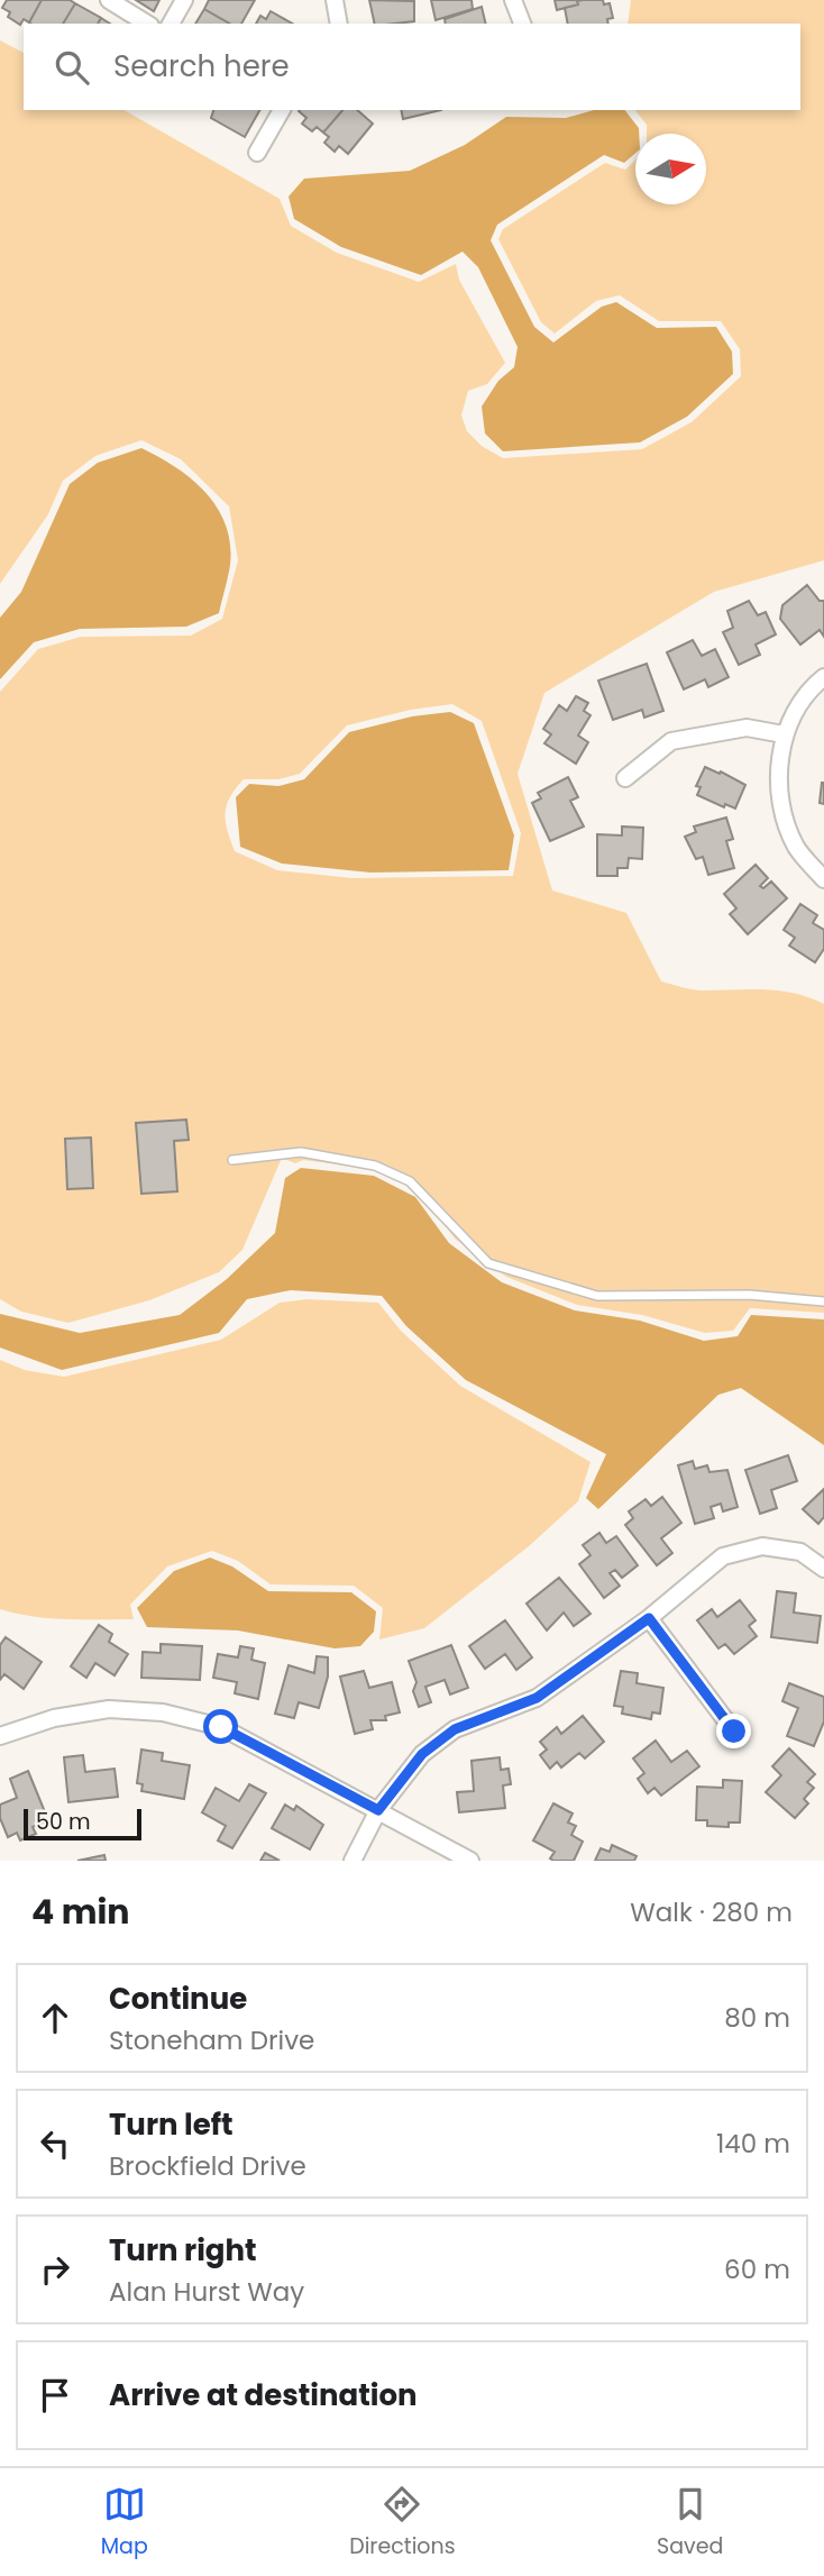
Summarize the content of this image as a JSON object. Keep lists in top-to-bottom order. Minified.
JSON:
{"scale_bar":"50 m","north":"right","page":{"search":"Search here","scale":"50 m","heading":["4 min","Walk · 280 m"],"list":[["Continue","Stoneham Drive","80 m"],["Turn left","Brockfield Drive","140 m"],["Turn right","Alan Hurst Way","60 m"],"Arrive at destination"],"nav":["Map","Directions","Saved"]}}
